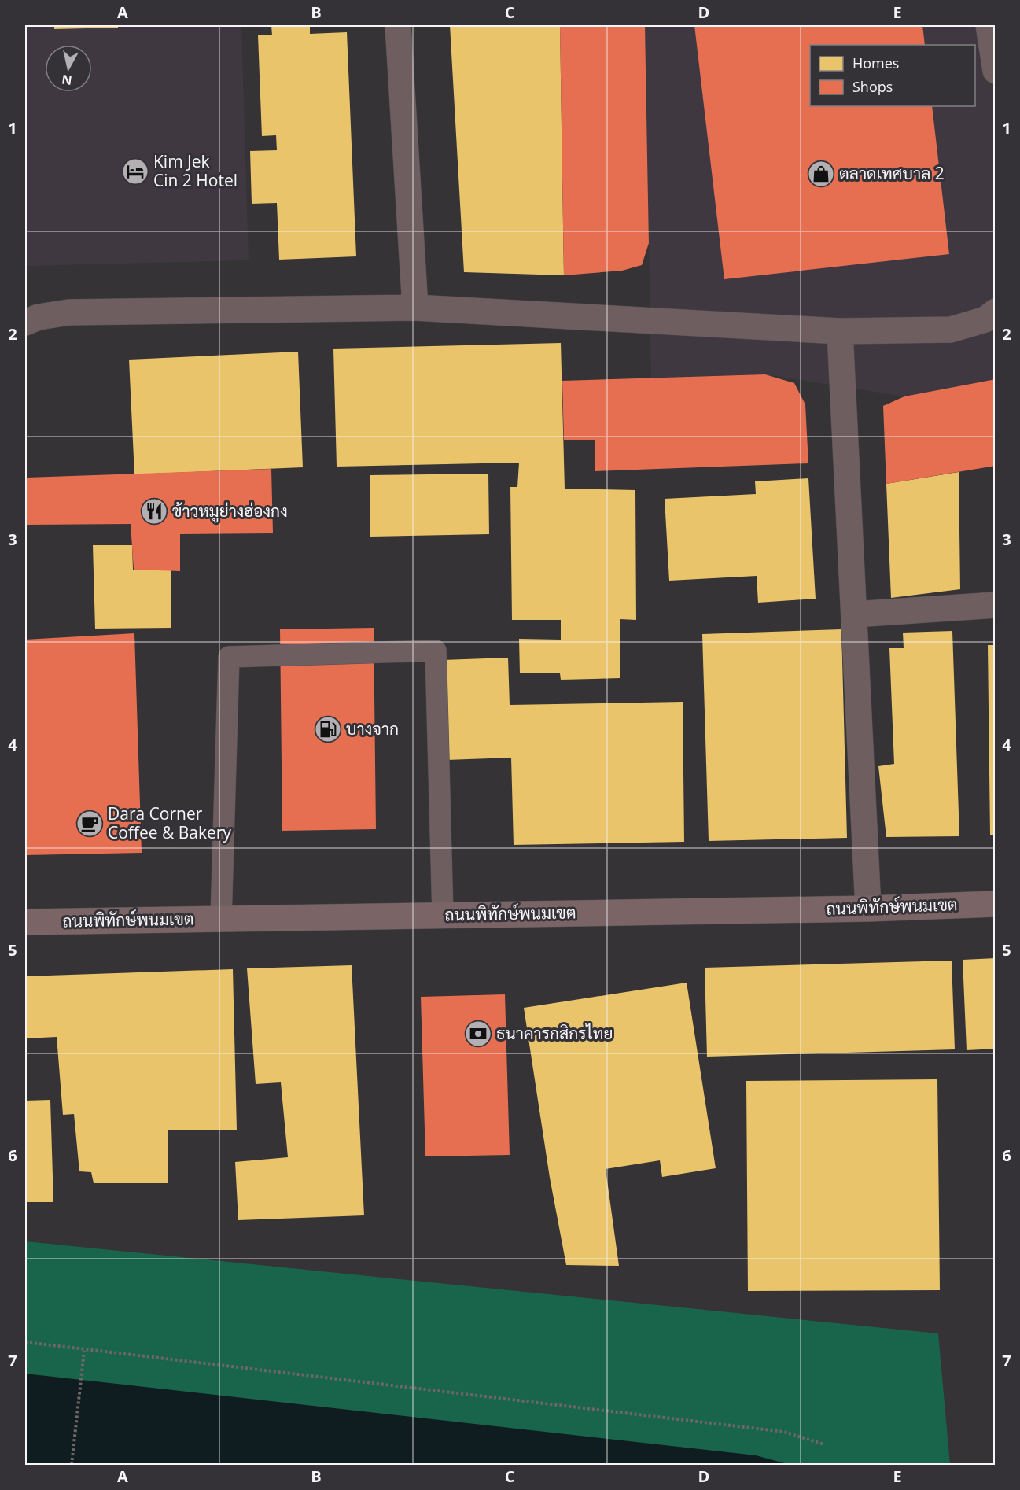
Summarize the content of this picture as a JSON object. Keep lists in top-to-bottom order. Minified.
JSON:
{"streets":{"main road":["ถนนพิทักษ์พนมเขต"]},"places":{"hotel":["Kim Jek Cin 2 Hotel"],"shop":["ตลาดเทศบาล 2"],"restaurant":["ข้าวหมูย่างฮ่องกง"],"fuel station":["บางจาก"],"cafe":["Dara Corner Coffee & Bakery"],"bank":["ธนาคารกสิกรไทย"]},"legend":["Homes","Shops"],"north":"bottom","grid":{"columns":["A","B","C","D","E"],"rows":["1","2","3","4","5","6","7"]}}
